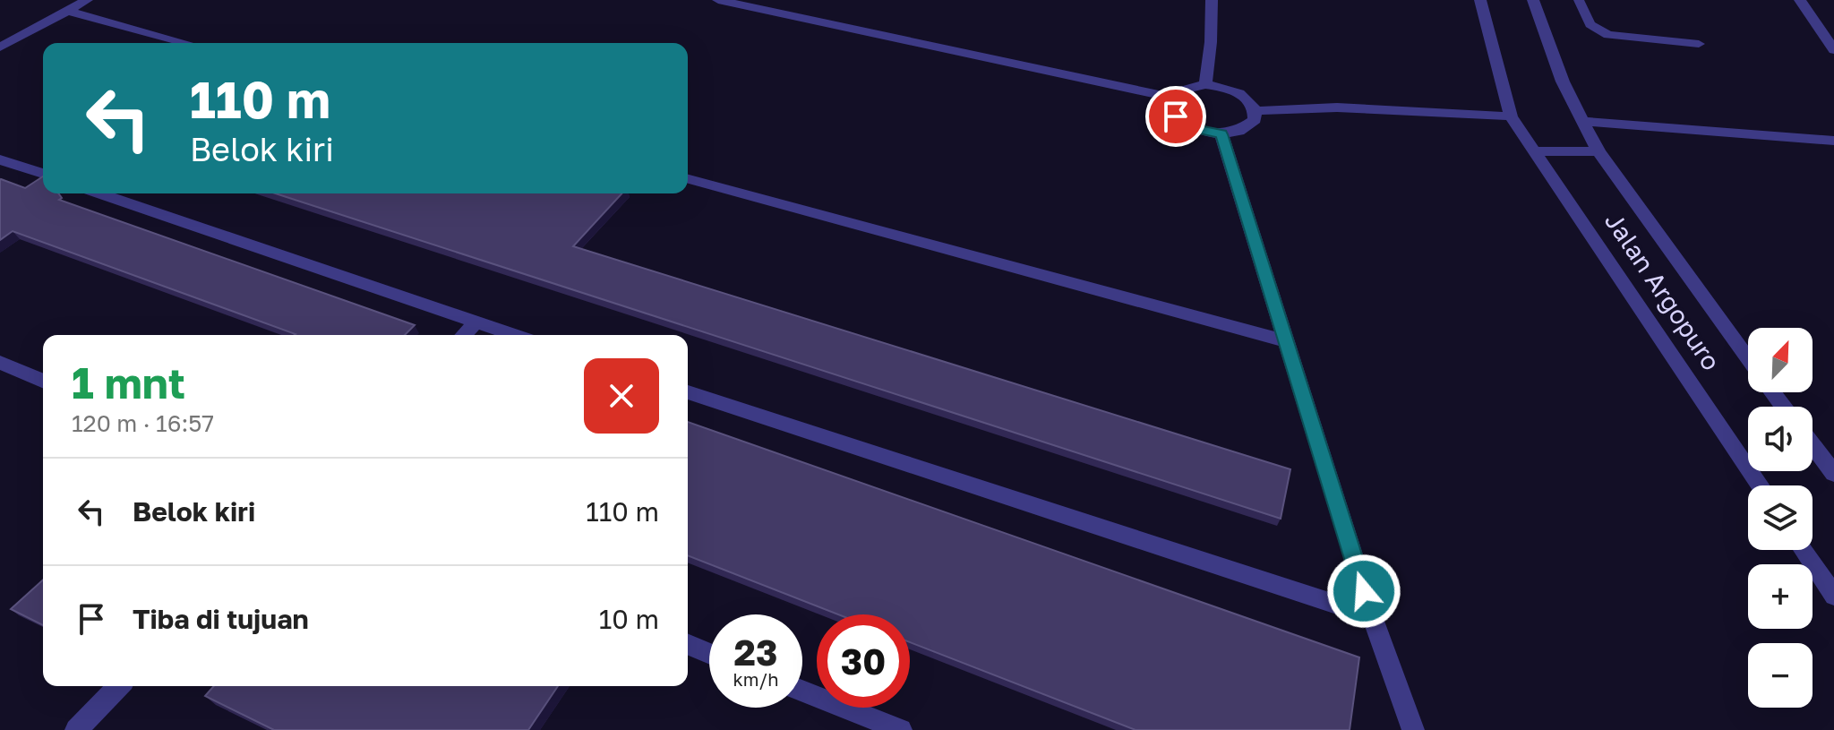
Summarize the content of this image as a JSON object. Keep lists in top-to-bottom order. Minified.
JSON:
{"streets":{"street":["Jalan Argopuro"]},"north":"top right","page":{"turn":["110 m","Belok kiri"],"map_buttons":["+","−"],"heading":["1 mnt","120 m · 16:57"],"list":[{"name":"Belok kiri","value":"110 m"},{"name":"Tiba di tujuan","value":"10 m"}],"speed":"23 km/h","limit":"30"}}
